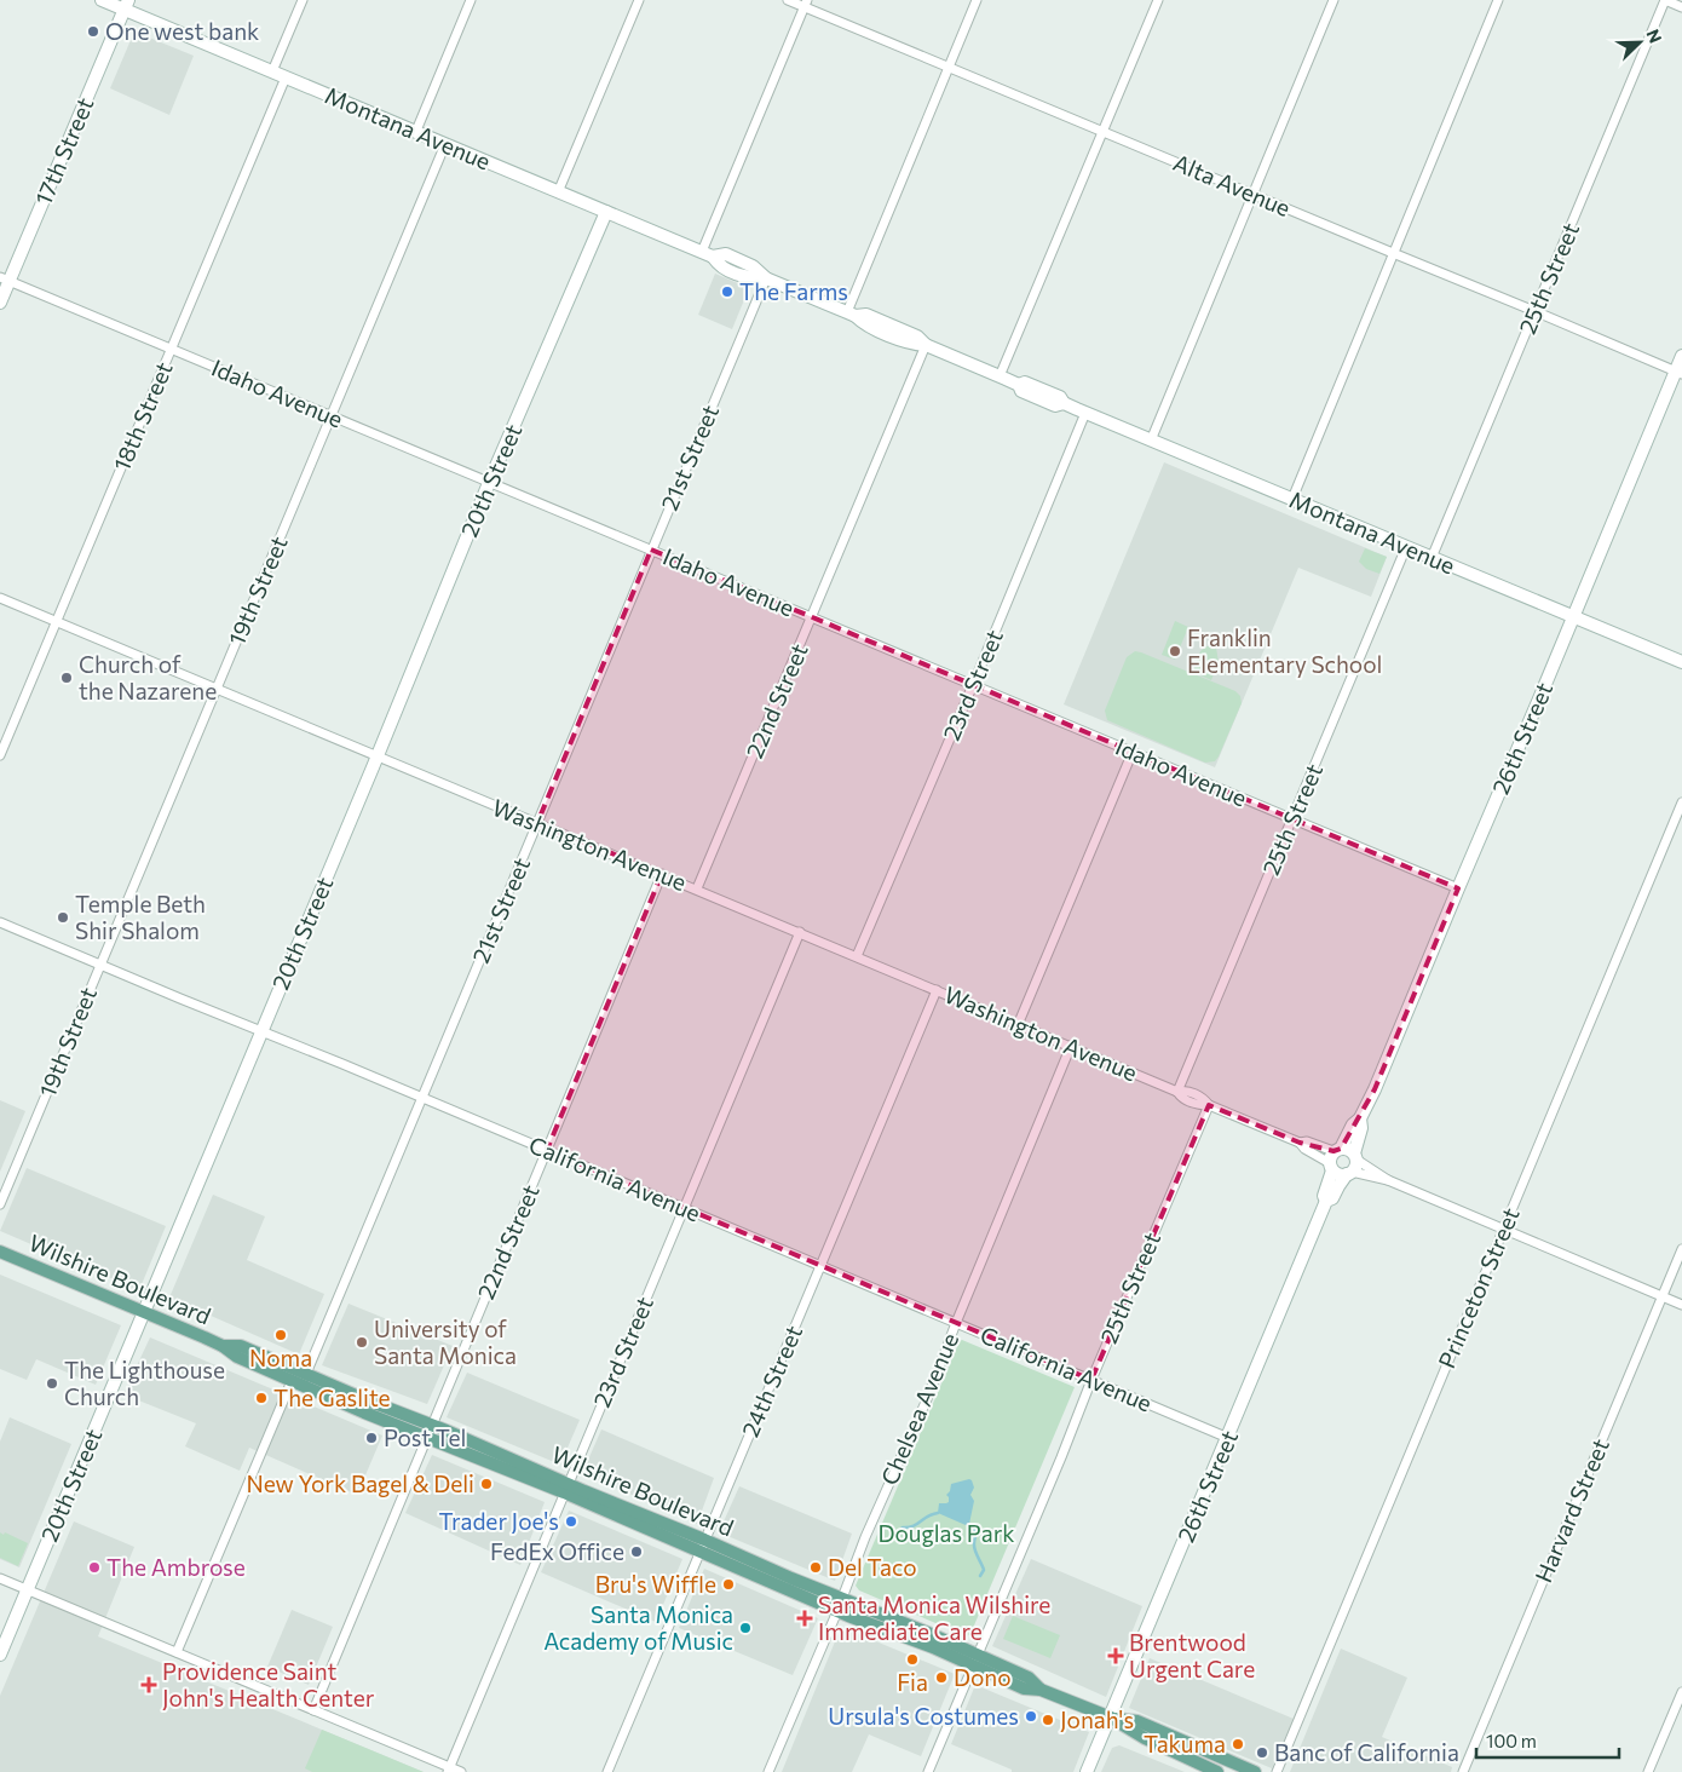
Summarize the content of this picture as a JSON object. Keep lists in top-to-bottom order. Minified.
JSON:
{"streets":{"main road":["Wilshire Boulevard"],"street":["Montana Avenue","17th Street","Alta Avenue","25th Street","Idaho Avenue","18th Street","21st Street","20th Street","19th Street","23rd Street","22nd Street","26th Street","Washington Avenue","California Avenue","Princeton Street","24th Street","Chelsea Avenue","Harvard Street"]},"crossings":[["Montana Avenue","17th Street"],["Montana Avenue","25th Street"],["Montana Avenue","18th Street"],["Montana Avenue","21st Street"],["Montana Avenue","20th Street"],["Montana Avenue","19th Street"],["Montana Avenue","23rd Street"],["Montana Avenue","22nd Street"],["Montana Avenue","26th Street"],["17th Street","Idaho Avenue"],["Alta Avenue","25th Street"],["Alta Avenue","26th Street"],["25th Street","Idaho Avenue"],["25th Street","Washington Avenue"],["25th Street","California Avenue"],["25th Street","Wilshire Boulevard"],["Idaho Avenue","18th Street"],["Idaho Avenue","21st Street"],["Idaho Avenue","20th Street"],["Idaho Avenue","19th Street"],["Idaho Avenue","23rd Street"],["Idaho Avenue","22nd Street"],["Idaho Avenue","26th Street"],["18th Street","Washington Avenue"],["21st Street","Washington Avenue"],["21st Street","California Avenue"],["21st Street","Wilshire Boulevard"],["20th Street","Washington Avenue"],["20th Street","California Avenue"],["20th Street","Wilshire Boulevard"],["19th Street","Washington Avenue"],["19th Street","California Avenue"],["23rd Street","Washington Avenue"],["23rd Street","California Avenue"],["23rd Street","Wilshire Boulevard"],["22nd Street","Washington Avenue"],["22nd Street","California Avenue"],["22nd Street","Wilshire Boulevard"],["26th Street","Washington Avenue"],["26th Street","California Avenue"],["26th Street","Wilshire Boulevard"],["Washington Avenue","24th Street"],["Washington Avenue","Chelsea Avenue"],["California Avenue","24th Street"],["California Avenue","Chelsea Avenue"],["Wilshire Boulevard","24th Street"],["Wilshire Boulevard","Chelsea Avenue"]],"parks":["Douglas Park"],"places":{"other":["One west bank","The Farms","Franklin Elementary School","Church of the Nazarene","Temple Beth Shir Shalom","Noma","University of Santa Monica","The Lighthouse Church","The Gaslite","Post Tel","New York Bagel & Deli","Trader Joe's","FedEx Office","The Ambrose","Del Taco","Bru's Wiffle","Santa Monica Academy of Music","Fia","Dono","Ursula's Costumes","Jonah's","Takuma","Banc of California"],"health":["Santa Monica Wilshire Immediate Care","Brentwood Urgent Care","Providence Saint John's Health Center"]},"scale_bar":"100 m","north":"top right"}
